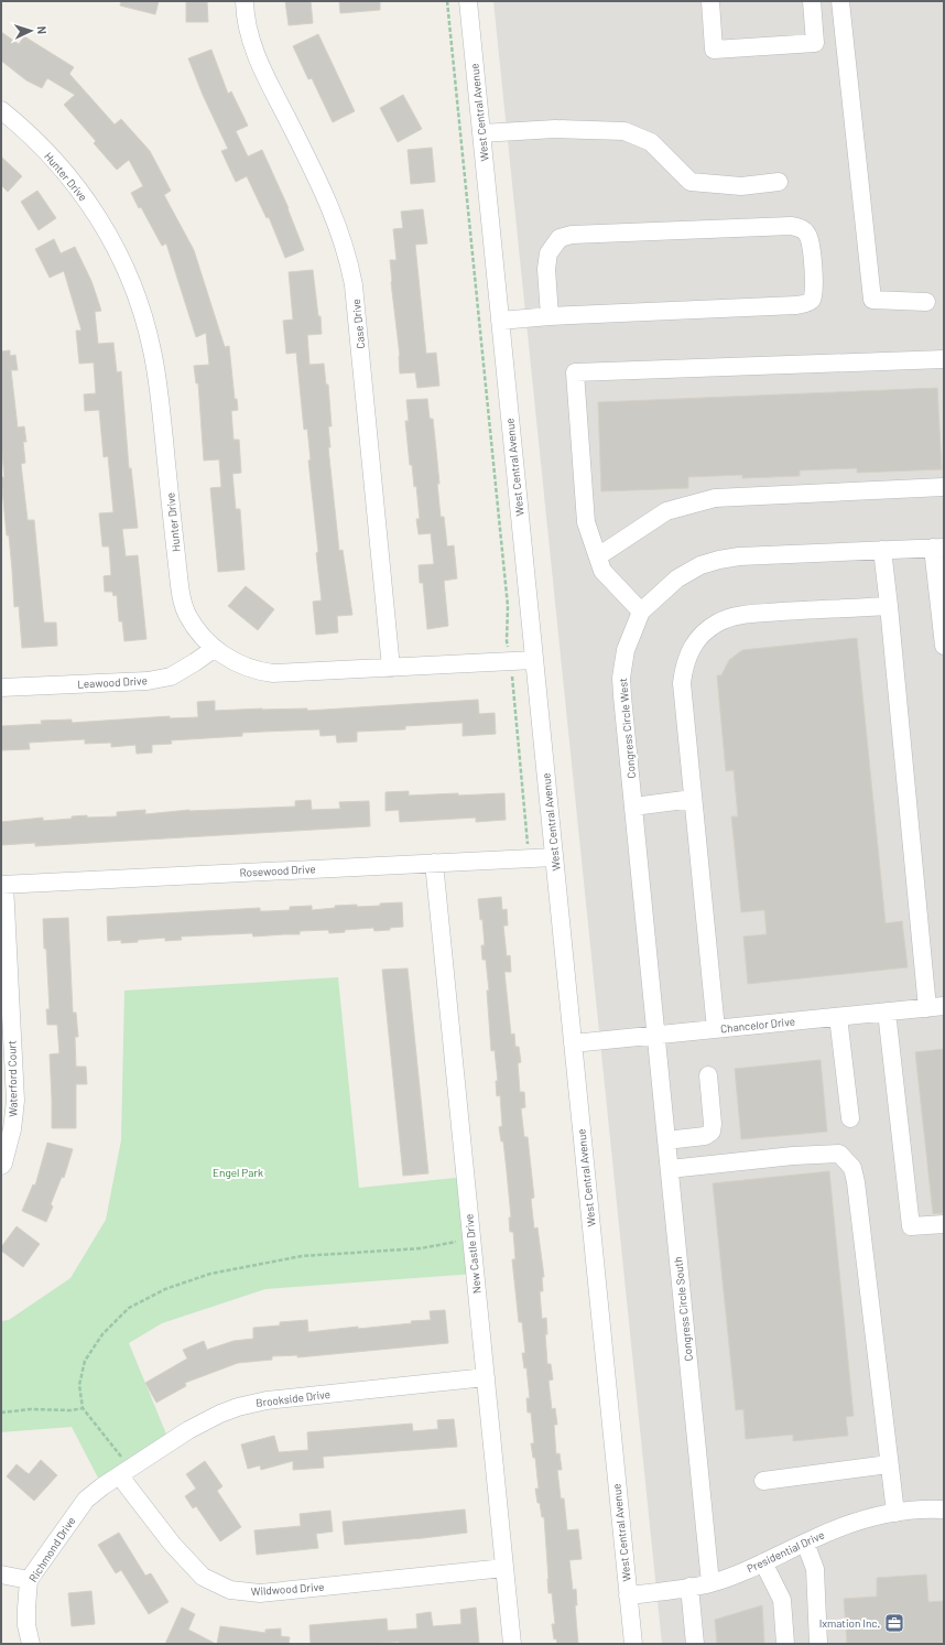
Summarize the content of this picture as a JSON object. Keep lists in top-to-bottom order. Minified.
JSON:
{"streets":{"street":["West Central Avenue","Hunter Drive","Case Drive","Leawood Drive","Congress Circle West","Rosewood Drive","Chancelor Drive","Waterford Court","New Castle Drive","Congress Circle South","Brookside Drive","Richmond Drive","Presidential Drive","Wildwood Drive"]},"crossings":[["West Central Avenue","Hunter Drive"],["West Central Avenue","Rosewood Drive"],["West Central Avenue","Chancelor Drive"],["West Central Avenue","Presidential Drive"],["Hunter Drive","Case Drive"],["Hunter Drive","Leawood Drive"],["Congress Circle West","Chancelor Drive"],["Congress Circle West","Congress Circle South"],["Rosewood Drive","Waterford Court"],["Rosewood Drive","New Castle Drive"],["Chancelor Drive","Congress Circle South"],["New Castle Drive","Brookside Drive"],["New Castle Drive","Wildwood Drive"],["Congress Circle South","Presidential Drive"],["Brookside Drive","Richmond Drive"],["Brookside Drive","Wildwood Drive"],["Richmond Drive","Wildwood Drive"]],"parks":["Engel Park"],"places":{"office":["Ixmation Inc."]},"north":"right"}
